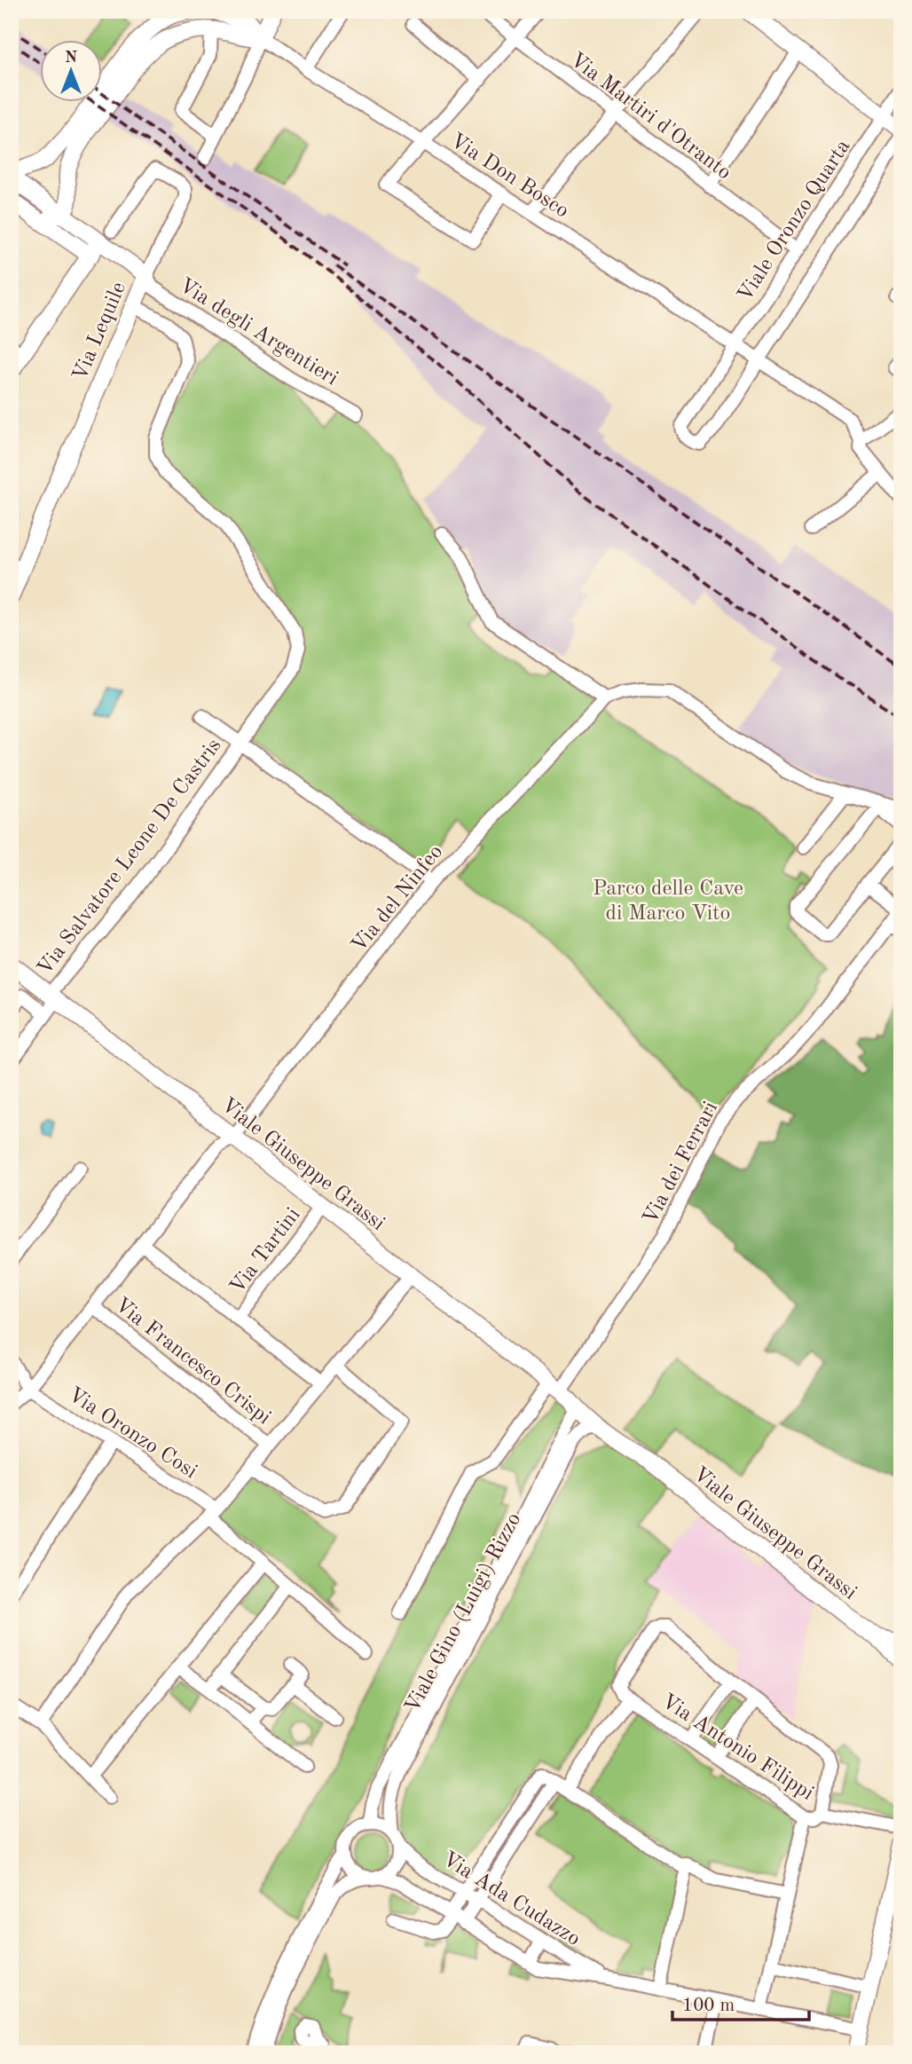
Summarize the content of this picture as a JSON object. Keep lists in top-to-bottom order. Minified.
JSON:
{"streets":{"main road":["Via Lequile","Viale Giuseppe Grassi"],"street":["Via Martiri d'Otranto","Via Don Bosco","Viale Oronzo Quarta","Via degli Argentieri","Via Salvatore Leone De Castris","Via del Ninfeo","Via dei Ferrari","Via Tartini","Via Francesco Crispi","Via Oronzo Cosi","Viale Gino (Luigi) Rizzo","Via Antonio Filippi","Via Ada Cudazzo"]},"crossings":[["Via Martiri d'Otranto","Viale Oronzo Quarta"],["Via Don Bosco","Viale Oronzo Quarta"],["Via Lequile","Via degli Argentieri"],["Via Lequile","Via Salvatore Leone De Castris"],["Via Salvatore Leone De Castris","Viale Giuseppe Grassi"],["Via del Ninfeo","Viale Giuseppe Grassi"],["Via del Ninfeo","Via Francesco Crispi"],["Via del Ninfeo","Via Oronzo Cosi"],["Via dei Ferrari","Viale Giuseppe Grassi"],["Via dei Ferrari","Viale Gino (Luigi) Rizzo"],["Viale Giuseppe Grassi","Via Tartini"],["Viale Giuseppe Grassi","Viale Gino (Luigi) Rizzo"],["Viale Gino (Luigi) Rizzo","Via Ada Cudazzo"]],"parks":["Parco delle Cave di Marco Vito"],"scale_bar":"100 m","north":"top"}
